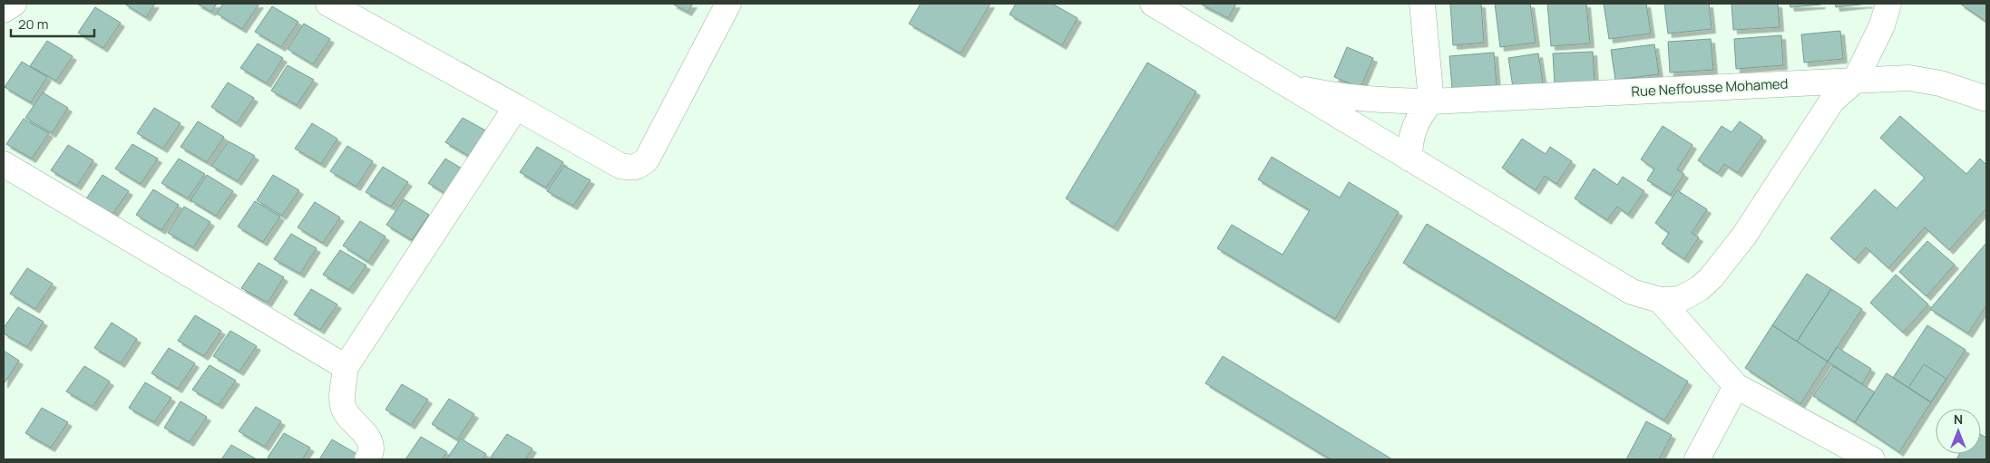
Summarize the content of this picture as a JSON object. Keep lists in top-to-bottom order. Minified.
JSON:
{"streets":{"street":["Rue Neffousse Mohamed"]},"scale_bar":"20 m","north":"top"}
